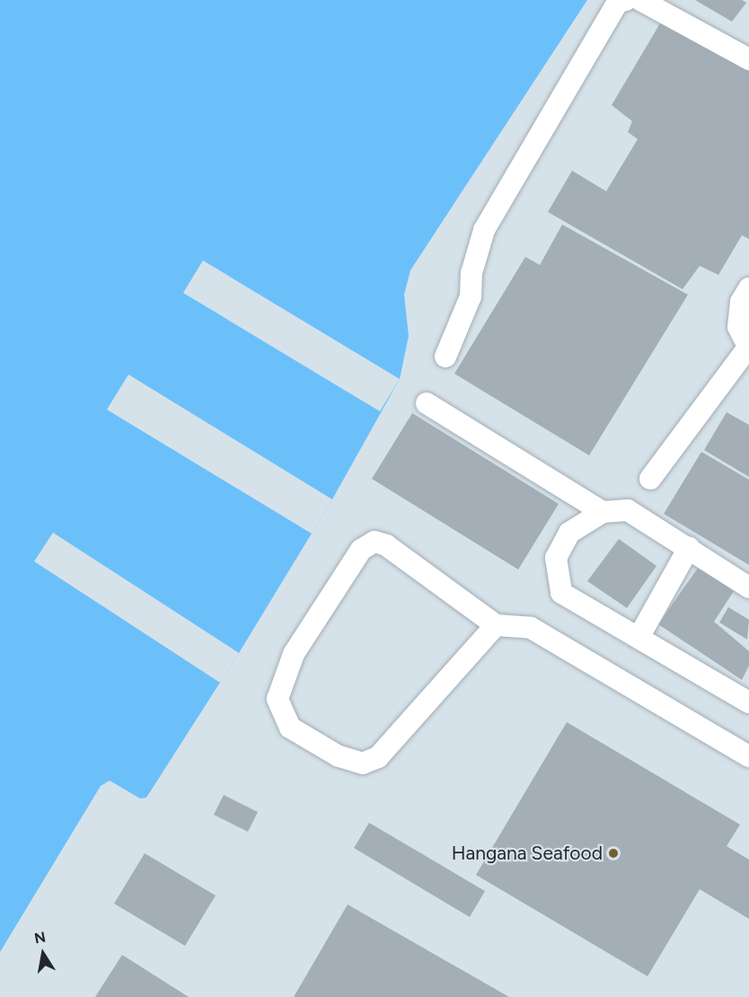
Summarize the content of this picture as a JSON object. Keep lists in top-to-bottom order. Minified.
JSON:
{"places":["Hangana Seafood"],"north":"top"}
